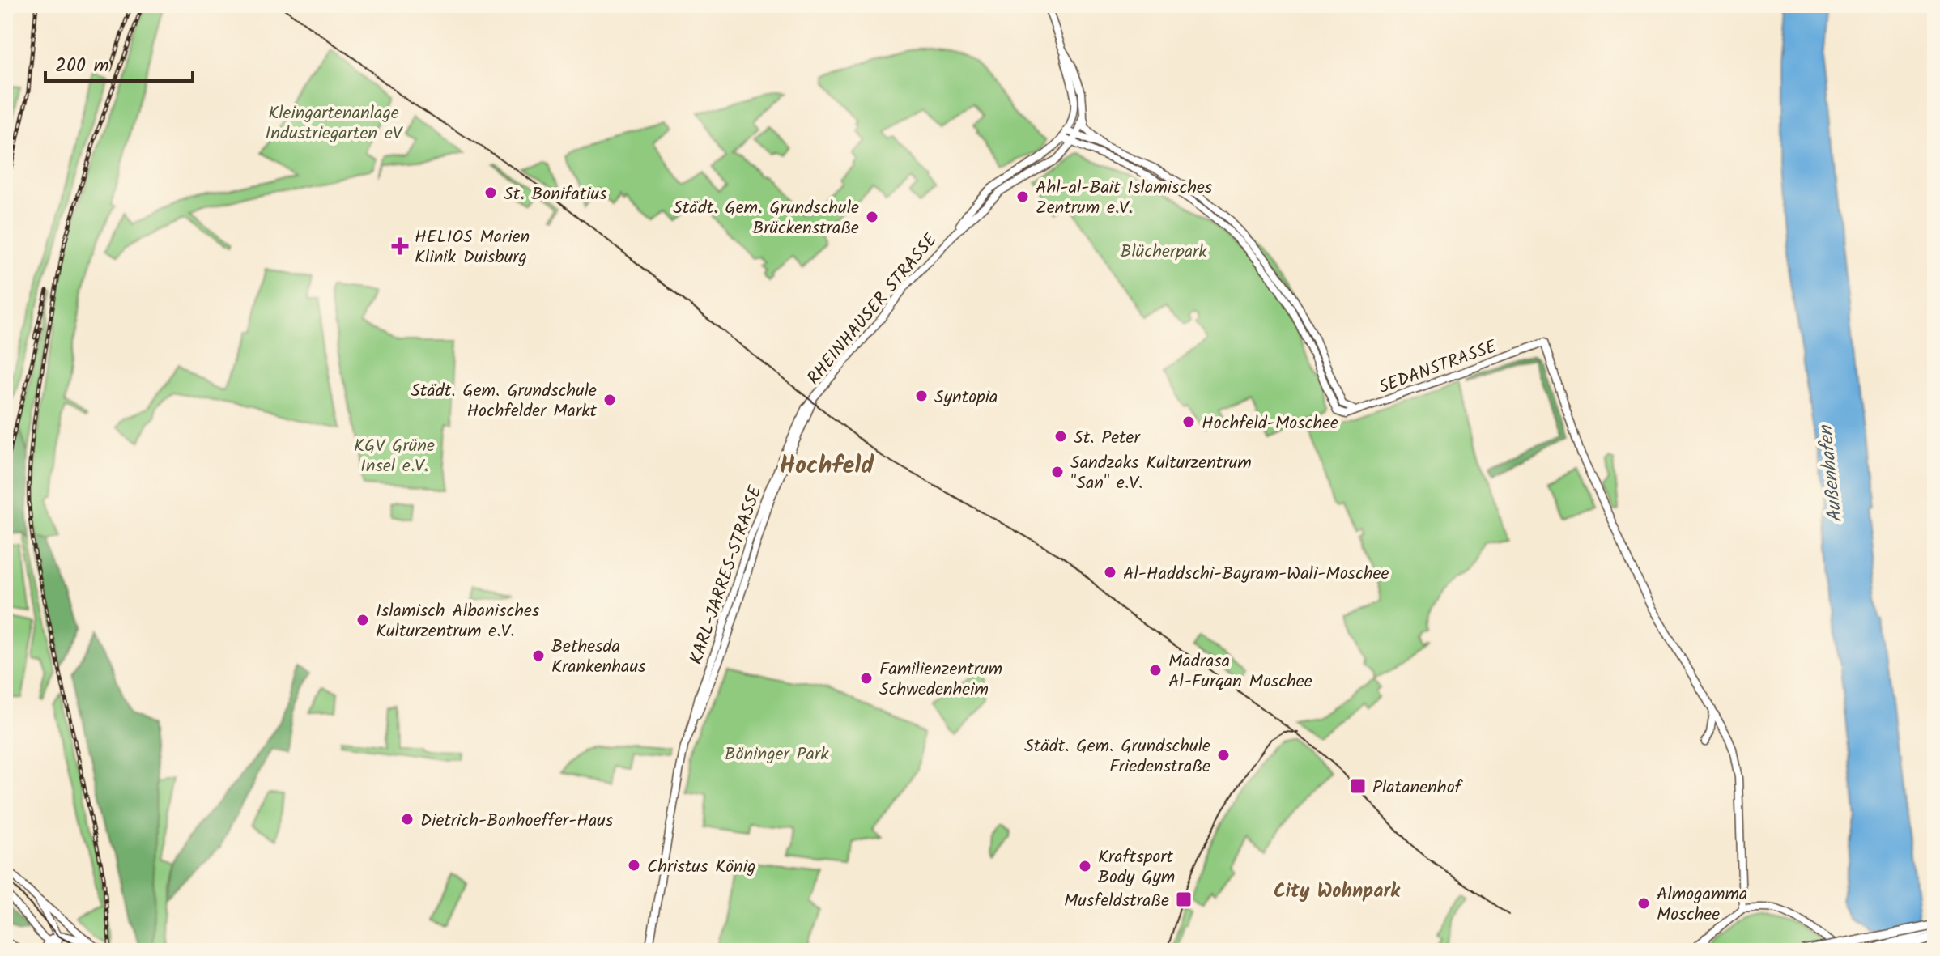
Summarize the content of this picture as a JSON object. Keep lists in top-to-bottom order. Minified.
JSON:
{"streets":{"main road":["RHEINHAUSER STRASSE","SEDANSTRASSE","KARL-JARRES-STRASSE"]},"crossings":[["RHEINHAUSER STRASSE","SEDANSTRASSE"],["RHEINHAUSER STRASSE","KARL-JARRES-STRASSE"]],"districts":["Hochfeld","City Wohnpark"],"water":["Außenhafen"],"parks":["Kleingartenanlage Industriegarten eV","Blücherpark","KGV Grüne Insel e.V.","Böninger Park"],"places":{"other":["St. Bonifatius","Ahl-al-Bait Islamisches Zentrum e.V.","Städt. Gem. Grundschule Brückenstraße","Syntopia","Städt. Gem. Grundschule Hochfelder Markt","Hochfeld-Moschee","St. Peter","Sandzaks Kulturzentrum \"San\" e.V.","Al-Haddschi-Bayram-Wali-Moschee","Islamisch Albanisches Kulturzentrum e.V.","Bethesda Krankenhaus","Madrasa Al-Furqan Moschee","Familienzentrum Schwedenheim","Städt. Gem. Grundschule Friedenstraße","Dietrich-Bonhoeffer-Haus","Christus König","Kraftsport Body Gym","Almogamma Moschee"],"health":["HELIOS Marien Klinik Duisburg"],"transit":["Platanenhof","Musfeldstraße"]},"scale_bar":"200 m"}
